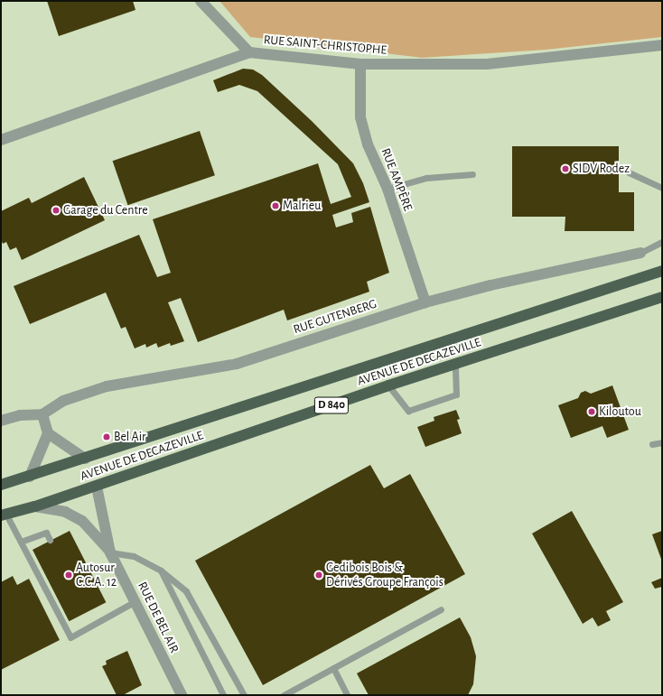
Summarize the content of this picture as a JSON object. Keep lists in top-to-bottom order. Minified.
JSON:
{"streets":{"main road":["AVENUE DE DECAZEVILLE","D 840"],"street":["RUE SAINT-CHRISTOPHE","RUE AMPÈRE","RUE GUTENBERG","RUE DE BEL AIR"]},"crossings":[["RUE SAINT-CHRISTOPHE","RUE AMPÈRE"],["RUE AMPÈRE","RUE GUTENBERG"],["AVENUE DE DECAZEVILLE","RUE DE BEL AIR"]],"places":["SIDV Rodez","Malrieu","Garage du Centre","Kiloutou","Bel Air","Autosur C.C.A. 12","Gedibois Bois & Dérivés Groupe François"]}
